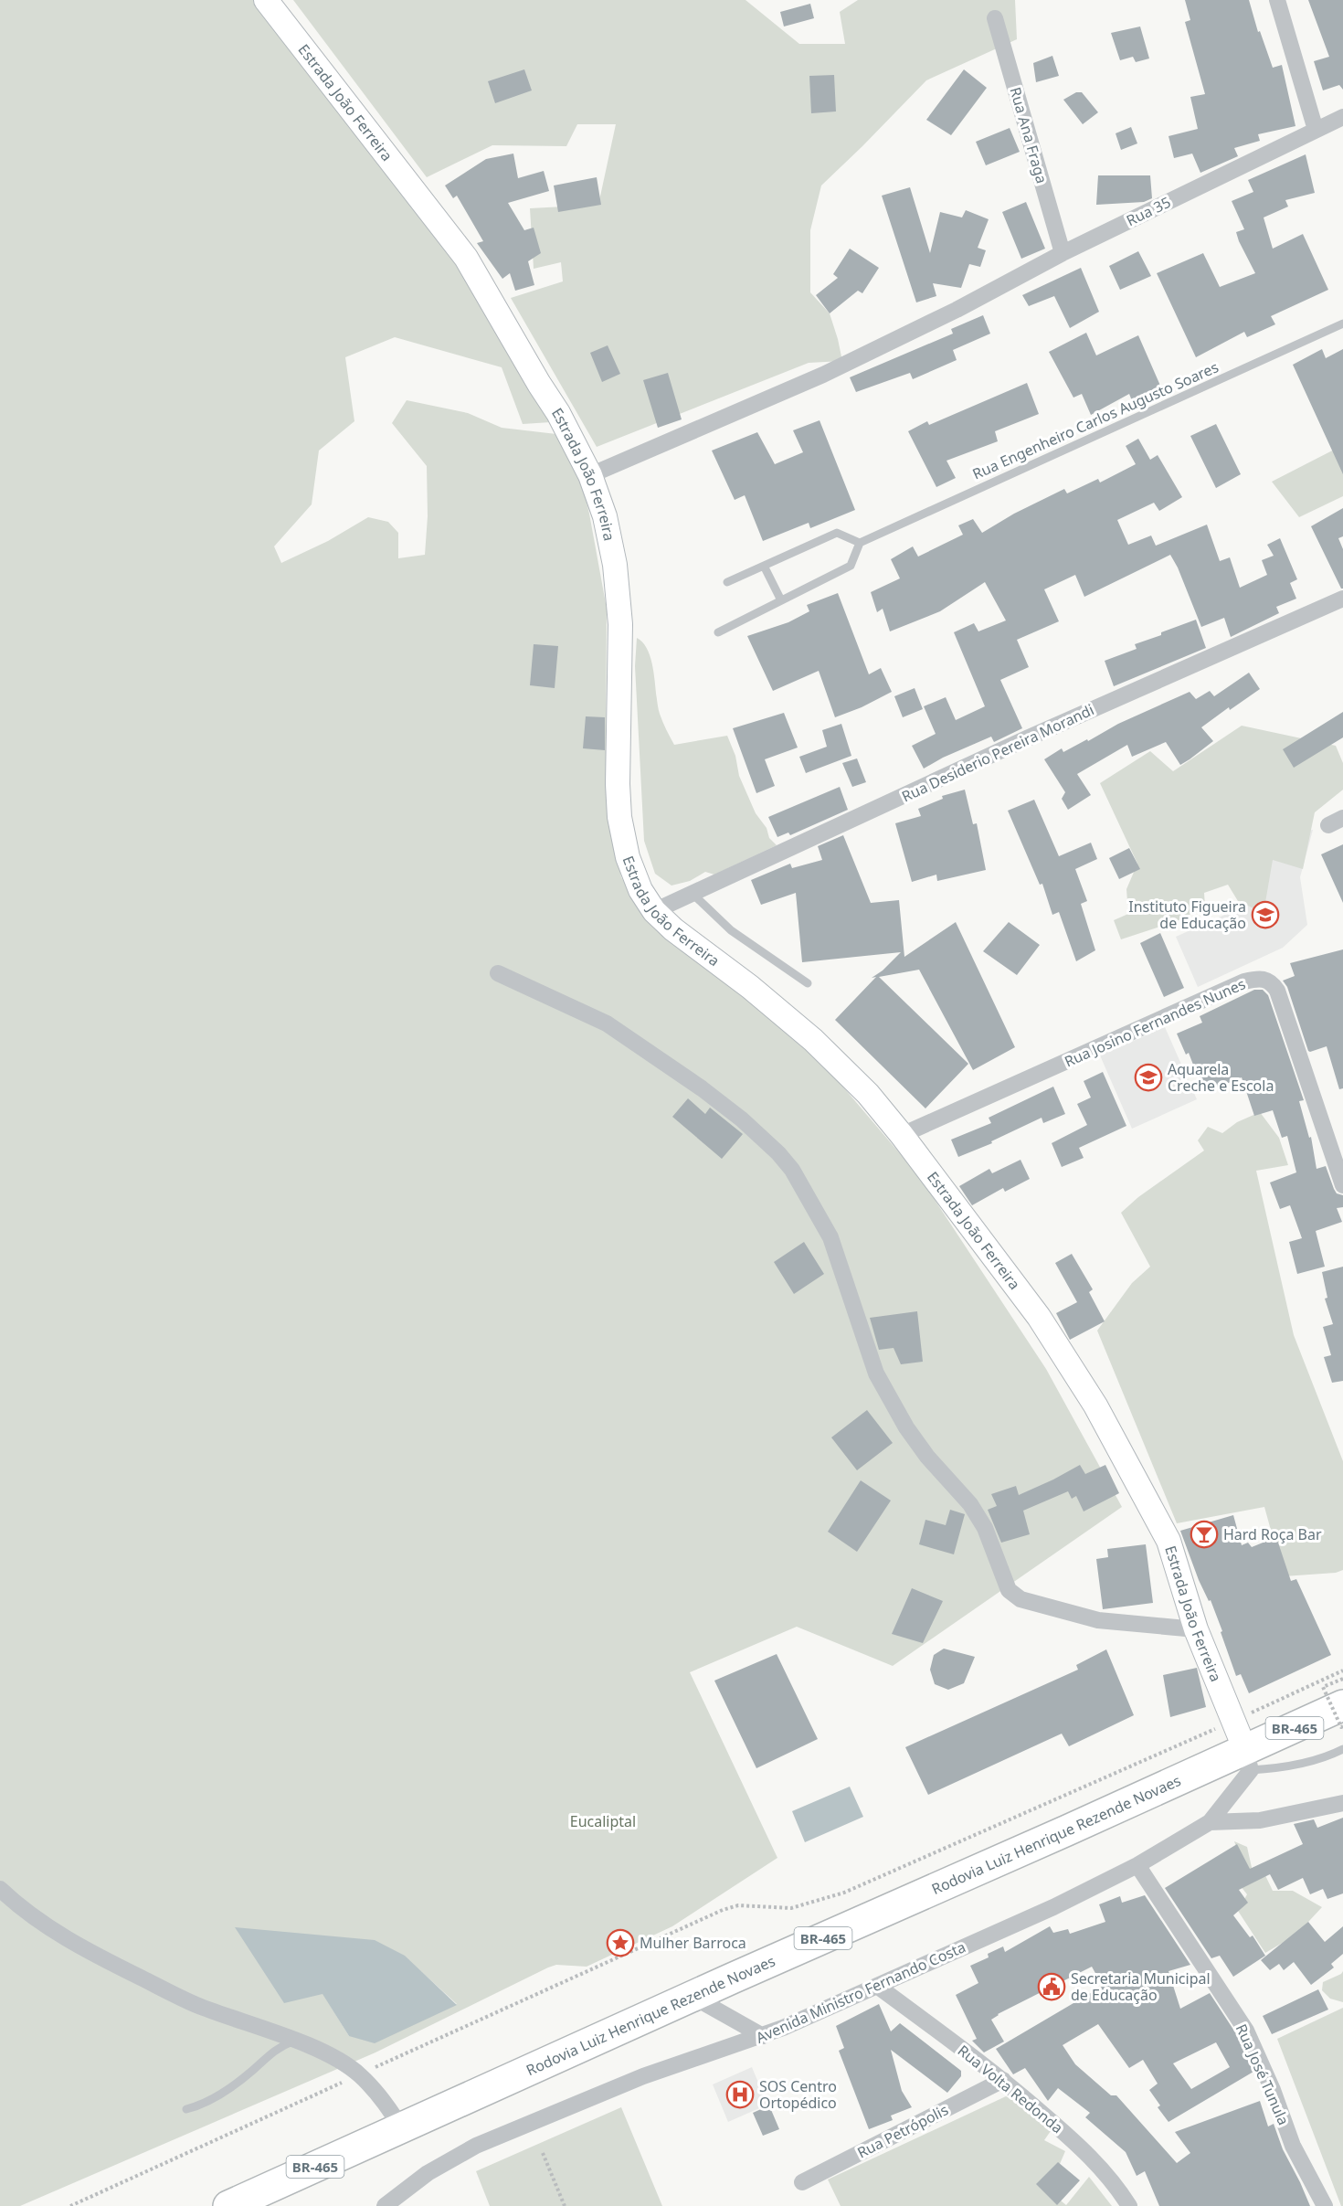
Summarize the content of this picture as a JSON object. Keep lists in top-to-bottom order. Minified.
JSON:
{"streets":{"highway":["BR-465","Rodovia Luiz Henrique Rezende Novaes"],"street":["Estrada João Ferreira","Rua Ana Fraga","Rua 35","Rua Desiderio Pereira Morandi","Rua Josino Fernandes Nunes","Avenida Ministro Fernando Costa","Rua José Tunula","Rua Volta Redonda","Rua Petrópolis"],"lane":["Rua Engenheiro Carlos Augusto Soares"]},"crossings":[["Estrada João Ferreira","Rua 35"],["Estrada João Ferreira","Rua Desiderio Pereira Morandi"],["Estrada João Ferreira","Rua Josino Fernandes Nunes"],["Estrada João Ferreira","Rodovia Luiz Henrique Rezende Novaes"],["Rua Ana Fraga","Rua 35"],["Avenida Ministro Fernando Costa","Rua José Tunula"],["Avenida Ministro Fernando Costa","Rua Volta Redonda"],["Rua Volta Redonda","Rua Petrópolis"]],"parks":["Eucaliptal"],"places":{"school or university":["Instituto Figueira de Educação","Aquarela Creche e Escola"],"bar":["Hard Roça Bar"],"place":["Mulher Barroca"],"public building":["Secretaria Municipal de Educação"],"hospital":["SOS Centro Ortopédico"]}}
